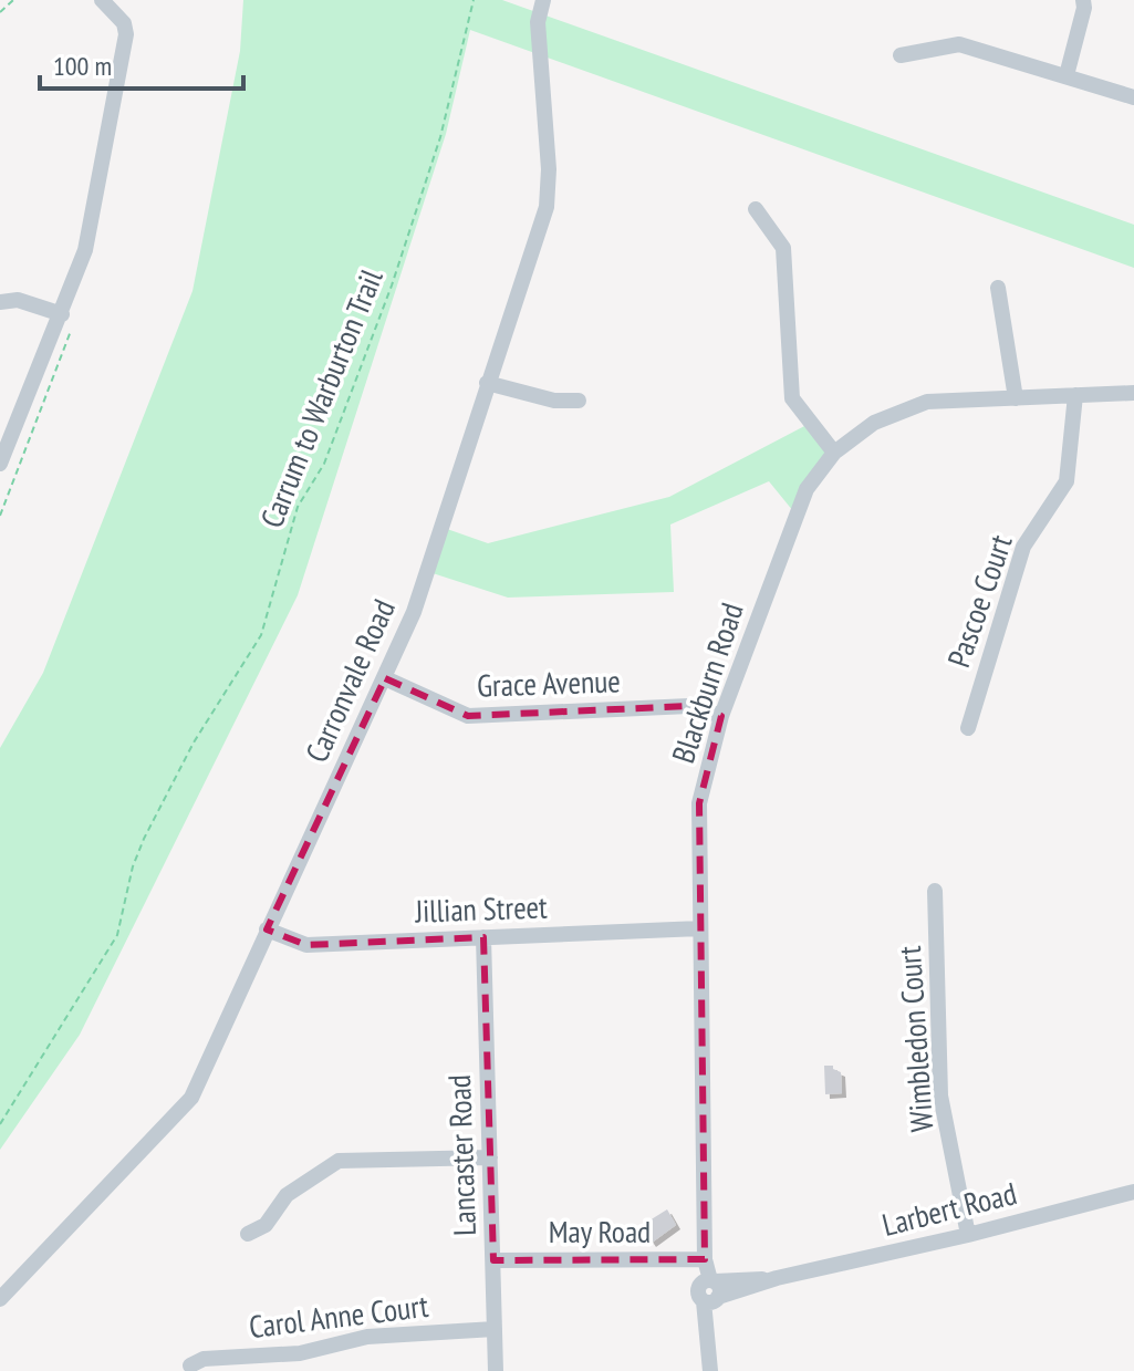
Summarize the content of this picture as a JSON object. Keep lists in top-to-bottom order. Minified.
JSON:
{"streets":{"street":["Pascoe Court","Carronvale Road","Grace Avenue","Blackburn Road","Jillian Street","Wimbledon Court","Lancaster Road","Larbert Road","May Road","Carol Anne Court"],"path":["Carrum to Warburton Trail"]},"crossings":[["Pascoe Court","Blackburn Road"],["Carronvale Road","Grace Avenue"],["Carronvale Road","Jillian Street"],["Grace Avenue","Blackburn Road"],["Blackburn Road","Jillian Street"],["Blackburn Road","Larbert Road"],["Blackburn Road","May Road"],["Jillian Street","Lancaster Road"],["Wimbledon Court","Larbert Road"],["Lancaster Road","May Road"],["Lancaster Road","Carol Anne Court"]],"scale_bar":"100 m"}
